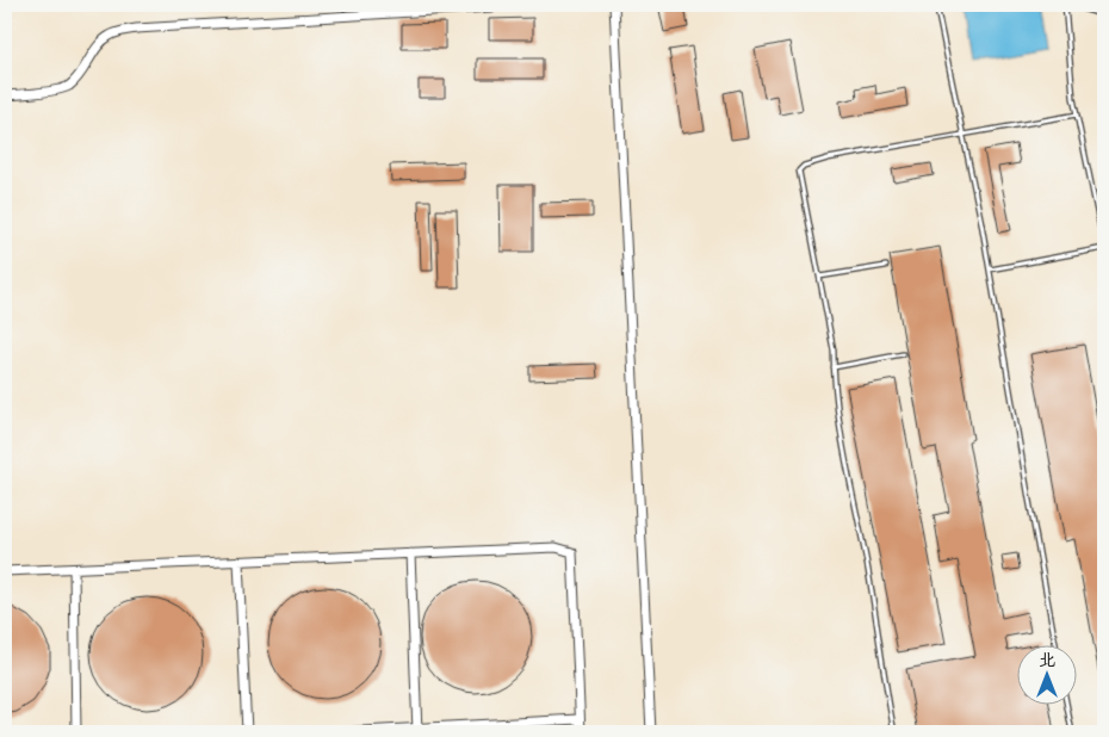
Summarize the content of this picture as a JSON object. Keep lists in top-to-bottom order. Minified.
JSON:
{"north":"top"}
